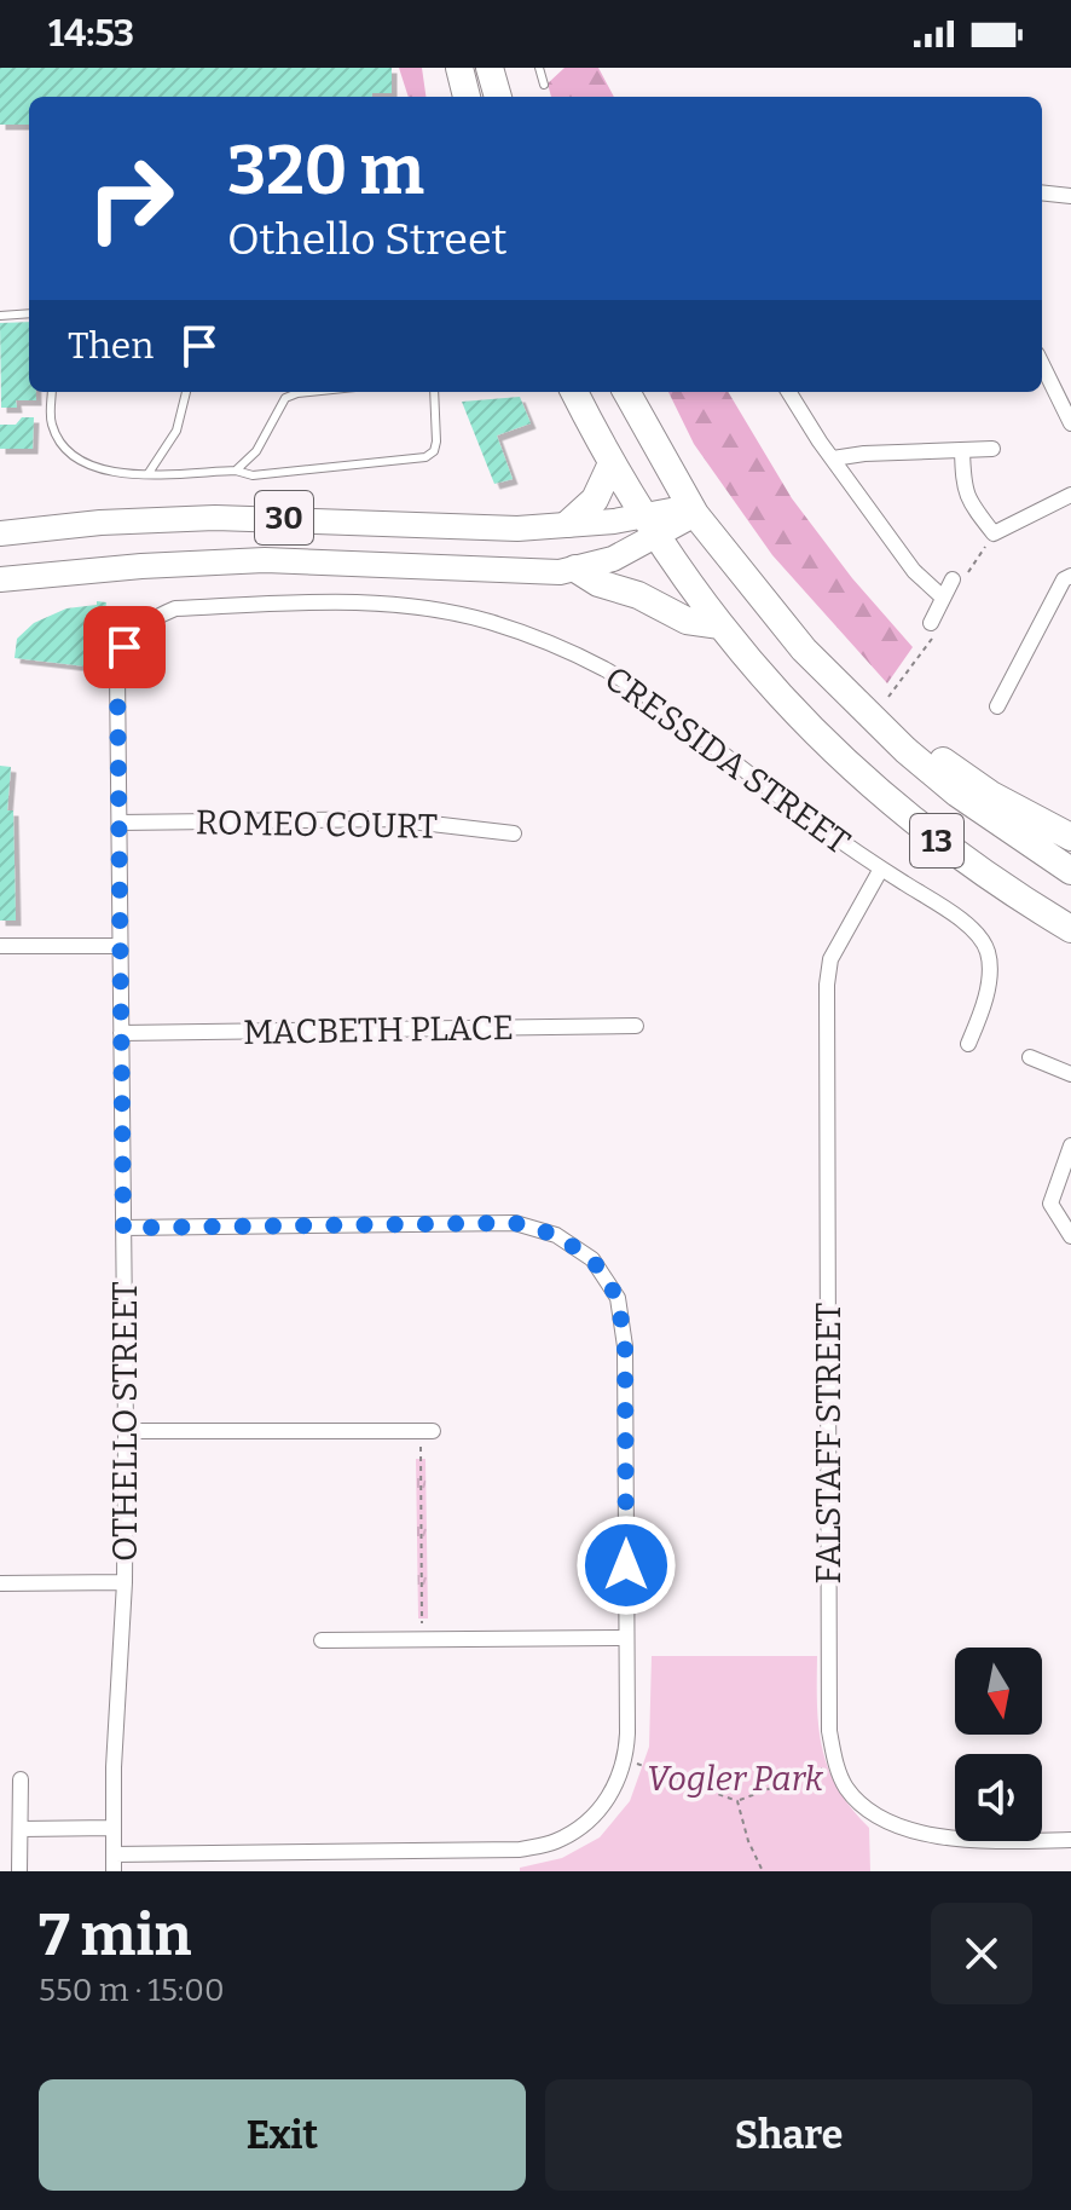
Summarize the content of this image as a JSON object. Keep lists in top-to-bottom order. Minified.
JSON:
{"streets":{"highway":["13"],"main road":["30"],"street":["CRESSIDA STREET","ROMEO COURT","MACBETH PLACE","OTHELLO STREET","FALSTAFF STREET"]},"crossings":[["30","13"],["CRESSIDA STREET","OTHELLO STREET"],["CRESSIDA STREET","FALSTAFF STREET"],["ROMEO COURT","OTHELLO STREET"],["MACBETH PLACE","OTHELLO STREET"]],"parks":["Vogler Park"],"north":"bottom","page":{"status":"14:53","turn":["320 m","Othello Street"],"then":"Then","heading":["7 min","550 m · 15:00"],"buttons":["Exit","Share"]}}
